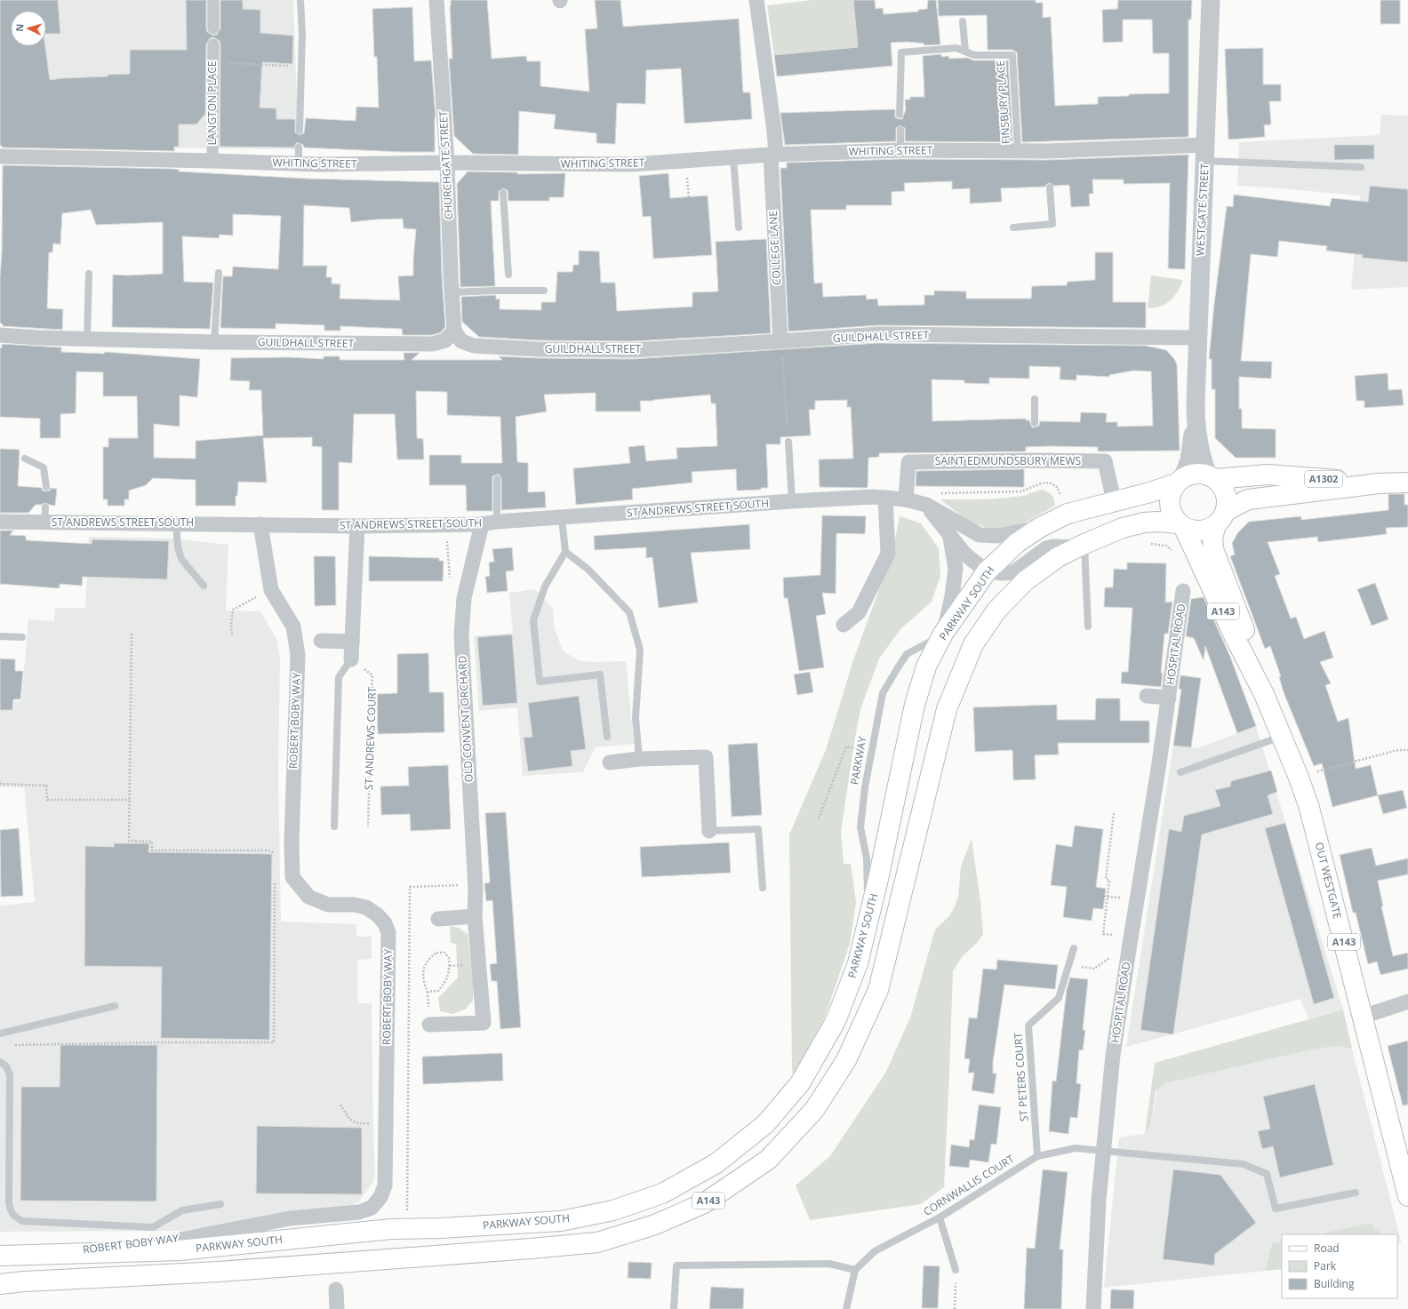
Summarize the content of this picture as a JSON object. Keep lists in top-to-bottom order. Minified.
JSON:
{"streets":{"main road":["A1302","PARKWAY SOUTH","A143","OUT WESTGATE"],"street":["LANGTON PLACE","WHITING STREET","CHURCHGATE STREET","WESTGATE STREET","COLLEGE LANE","GUILDHALL STREET","SAINT EDMUNDSBURY MEWS","ST ANDREWS STREET SOUTH","HOSPITAL ROAD","OLD CONVENT ORCHARD","ROBERT BOBY WAY"],"lane":["FINSBURY PLACE","PARKWAY","ST PETERS COURT","CORNWALLIS COURT"],"path":["ST ANDREWS COURT"]},"crossings":[["FINSBURY PLACE","WHITING STREET"],["LANGTON PLACE","WHITING STREET"],["WHITING STREET","CHURCHGATE STREET"],["WHITING STREET","WESTGATE STREET"],["WHITING STREET","COLLEGE LANE"],["CHURCHGATE STREET","GUILDHALL STREET"],["WESTGATE STREET","GUILDHALL STREET"],["WESTGATE STREET","A1302"],["WESTGATE STREET","PARKWAY SOUTH"],["WESTGATE STREET","A143"],["WESTGATE STREET","OUT WESTGATE"],["COLLEGE LANE","GUILDHALL STREET"],["SAINT EDMUNDSBURY MEWS","ST ANDREWS STREET SOUTH"],["SAINT EDMUNDSBURY MEWS","PARKWAY SOUTH"],["A1302","PARKWAY SOUTH"],["A1302","A143"],["A1302","OUT WESTGATE"],["ST ANDREWS STREET SOUTH","PARKWAY SOUTH"],["ST ANDREWS STREET SOUTH","OLD CONVENT ORCHARD"],["ST ANDREWS STREET SOUTH","ROBERT BOBY WAY"],["PARKWAY SOUTH","A143"],["PARKWAY SOUTH","ROBERT BOBY WAY"],["PARKWAY SOUTH","PARKWAY"],["PARKWAY SOUTH","OUT WESTGATE"],["A143","OUT WESTGATE"],["HOSPITAL ROAD","CORNWALLIS COURT"],["ST PETERS COURT","CORNWALLIS COURT"]],"legend":["Road","Park","Building"],"north":"left"}
